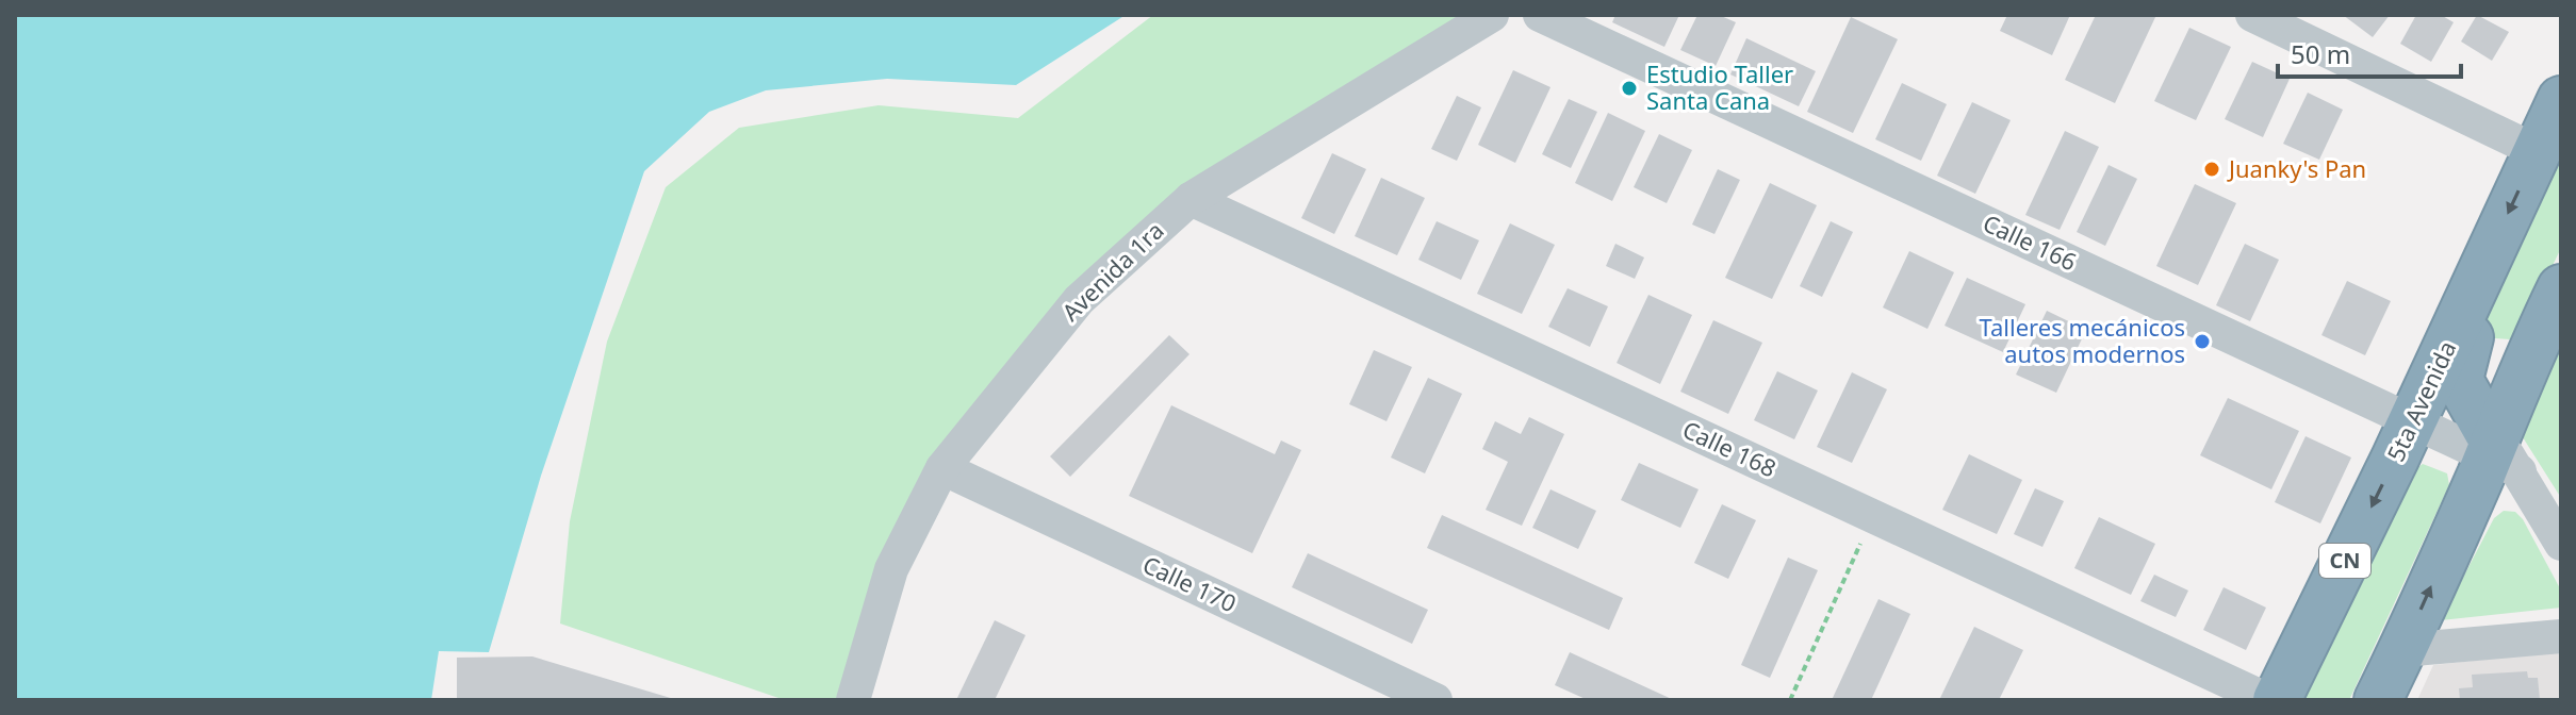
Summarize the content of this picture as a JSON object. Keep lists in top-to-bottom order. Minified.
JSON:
{"streets":{"highway":["5ta Avenida","CN"],"street":["Calle 166","Avenida 1ra","Calle 168","Calle 170"]},"crossings":[["Calle 166","5ta Avenida"],["Avenida 1ra","Calle 168"],["Avenida 1ra","Calle 170"]],"places":["Estudio Taller Santa Cana","Juanky's Pan","Talleres mecánicos autos modernos"],"scale_bar":"50 m"}
